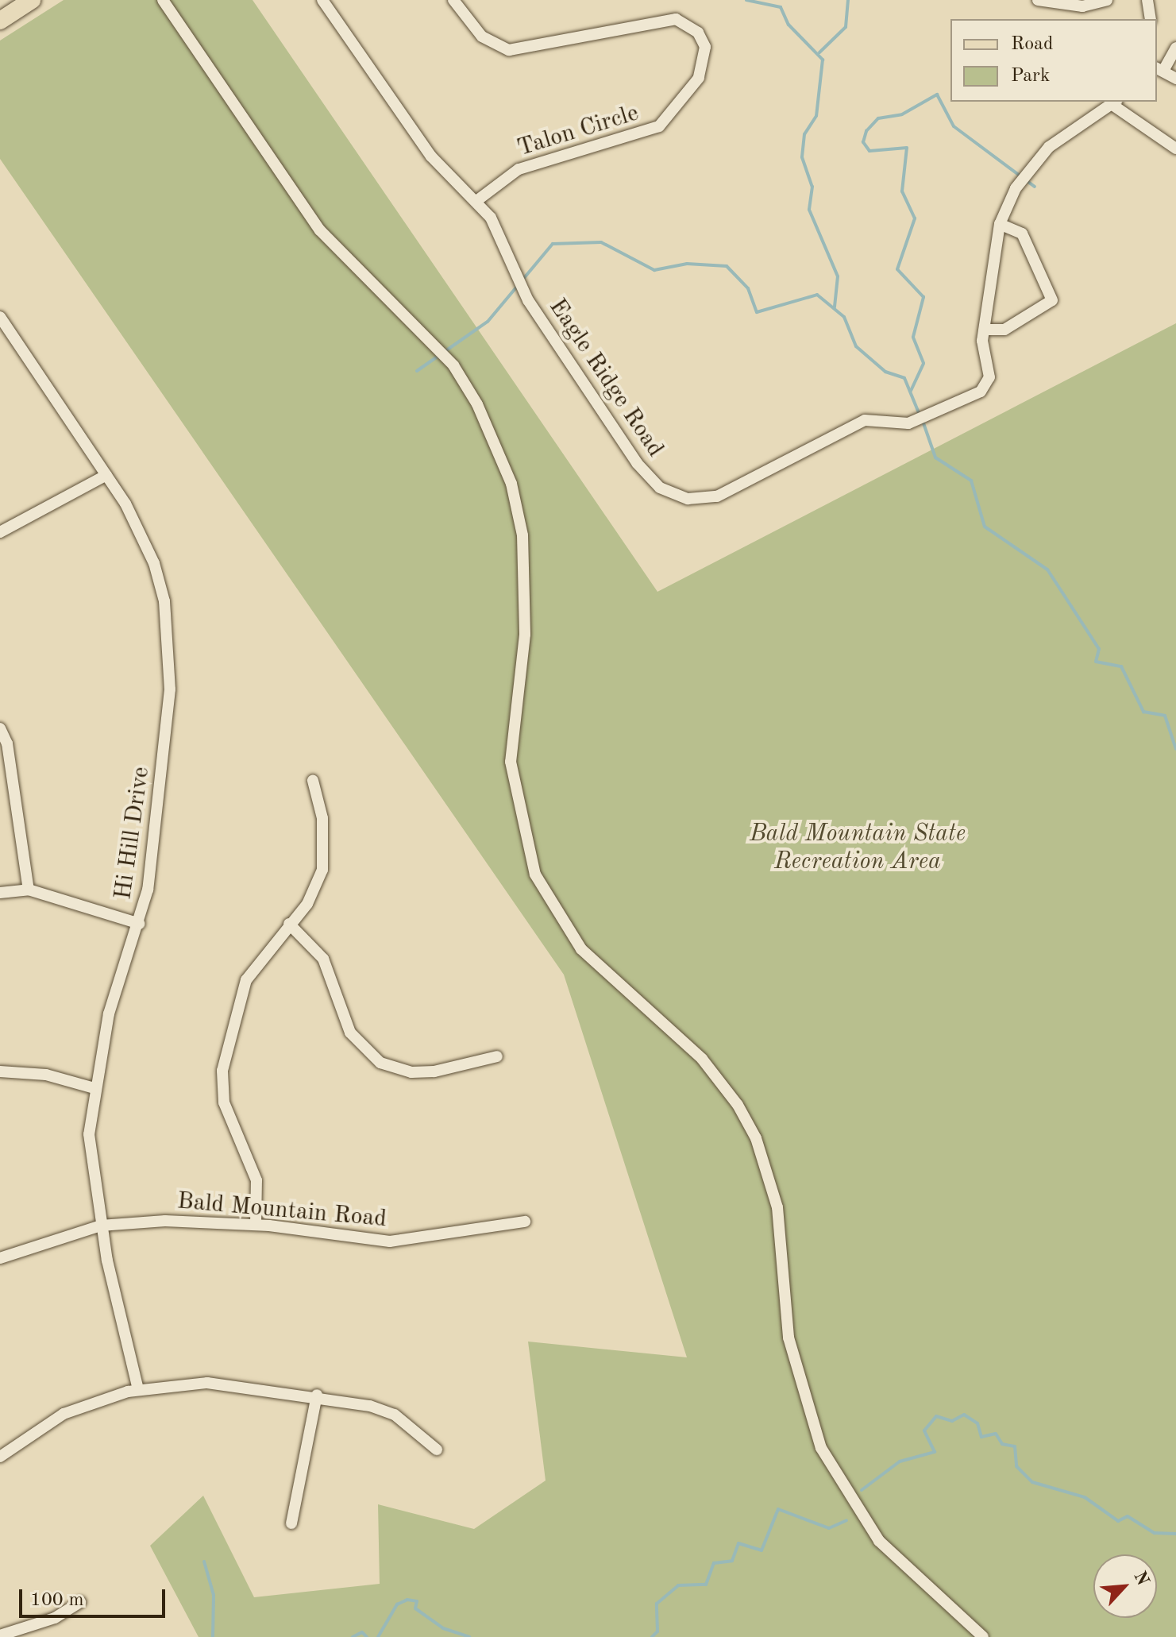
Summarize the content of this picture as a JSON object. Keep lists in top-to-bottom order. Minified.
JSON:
{"streets":{"street":["Talon Circle","Eagle Ridge Road","Hi Hill Drive","Bald Mountain Road"]},"crossings":[["Talon Circle","Eagle Ridge Road"],["Hi Hill Drive","Bald Mountain Road"]],"parks":["Bald Mountain State Recreation Area"],"legend":["Road","Park"],"scale_bar":"100 m","north":"top right"}
